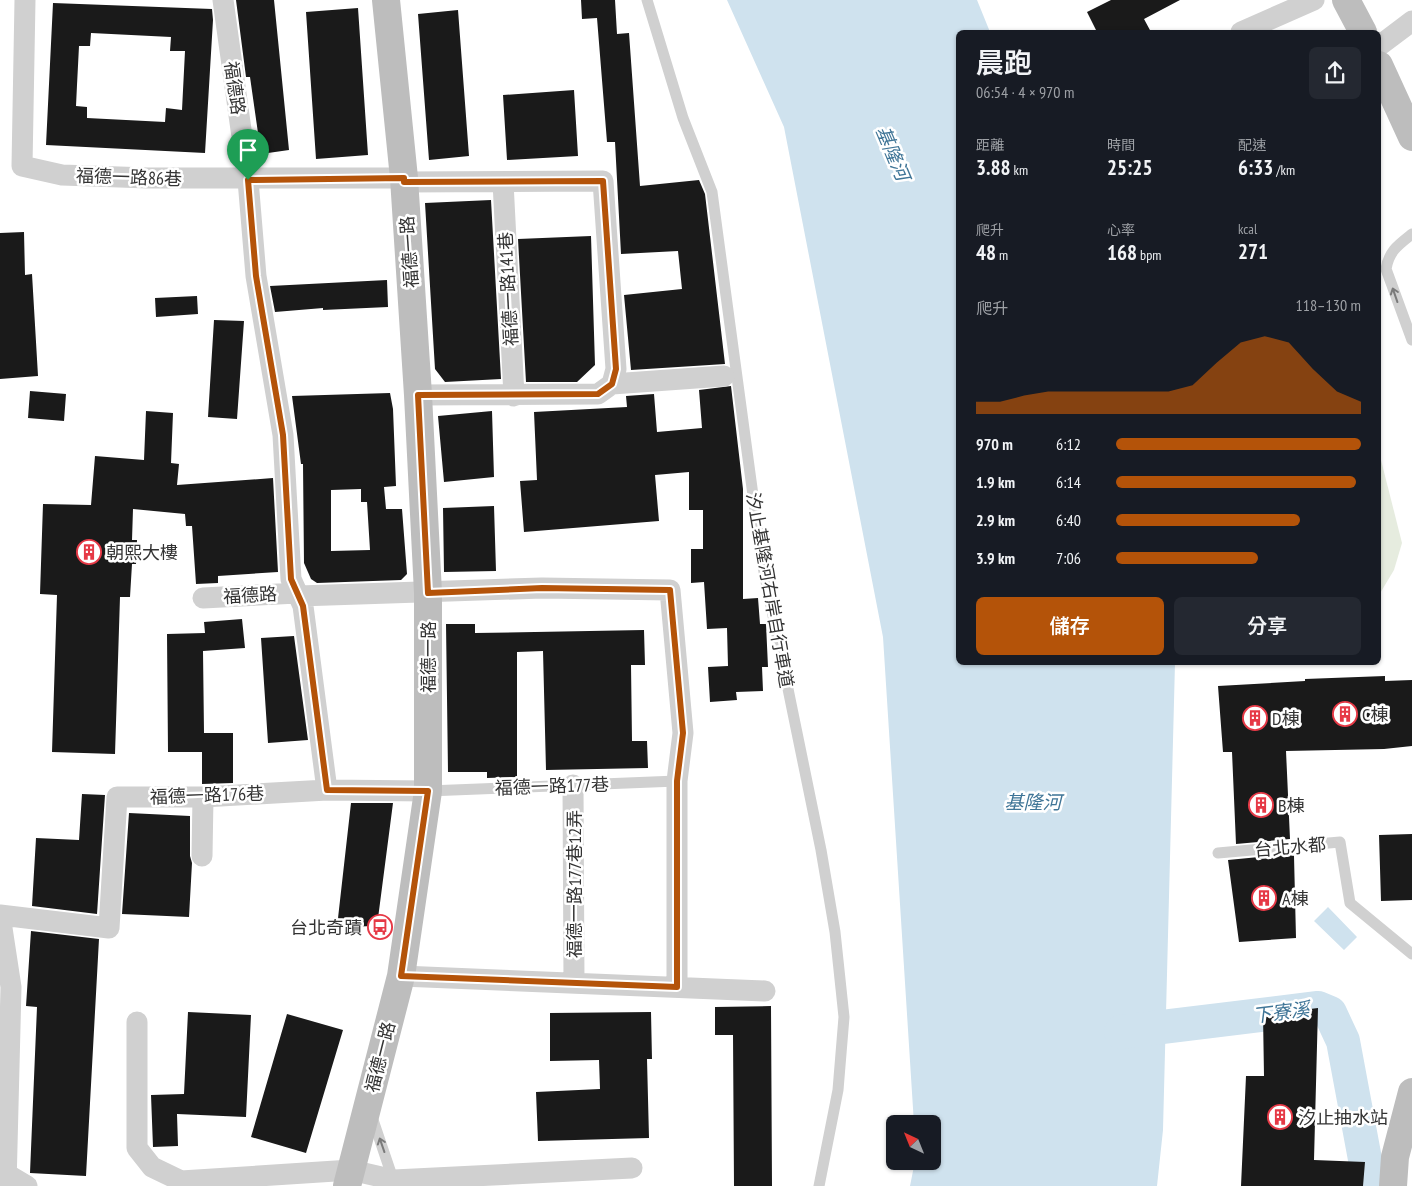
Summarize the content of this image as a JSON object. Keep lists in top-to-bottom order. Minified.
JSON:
{"streets":{"street":["福德路","福德一路86巷","福德一路","福德一路141巷","福德一路176巷","福德一路177巷12弄"],"lane":["汐止基隆河右岸自行車道","福德一路177巷","台北水都"]},"crossings":[["福德路","福德一路86巷"],["福德路","福德一路176巷"],["福德一路86巷","福德一路"],["福德一路","福德一路177巷"],["福德一路","福德一路176巷"],["福德一路177巷","福德一路176巷"],["福德一路177巷","福德一路177巷12弄"]],"water":["基隆河","下寮溪"],"places":{"building":["朝熙大樓","C棟","D棟","B棟","A棟","汐止抽水站"],"bus stop":["台北奇蹟"]},"north":"top left","page":{"heading":["晨跑","06:54 · 4 × 970 m"],"stats":[["距離","3.88 km"],["時間","25:25"],["配速","6:33 /km"],["爬升","48 m"],["心率","168 bpm"],["kcal","271"]],"chart":["爬升","118–130 m"],"list":[{"name":"970 m","note":"6:12"},{"name":"1.9 km","note":"6:14"},{"name":"2.9 km","note":"6:40"},{"name":"3.9 km","note":"7:06"}],"buttons":["儲存","分享"]}}
